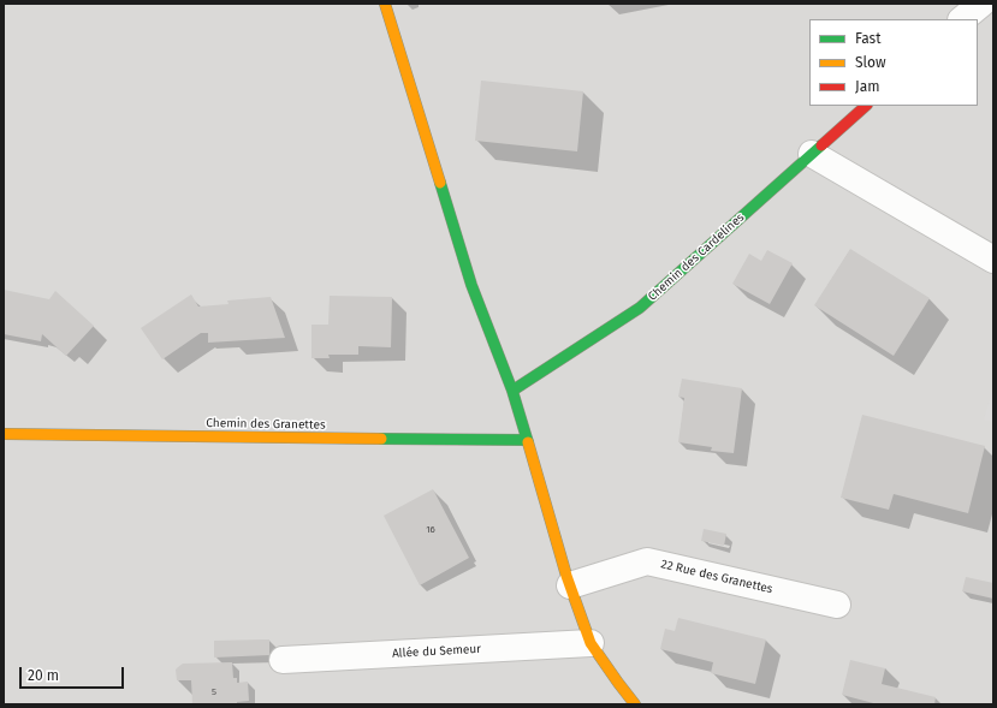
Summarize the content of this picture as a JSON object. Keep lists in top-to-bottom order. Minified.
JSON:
{"streets":{"street":["Chemin des Cardelines","Chemin des Granettes","22 Rue des Granettes","Allée du Semeur"]},"house_numbers":["16","5"],"legend":["Fast","Slow","Jam"],"scale_bar":"20 m"}
